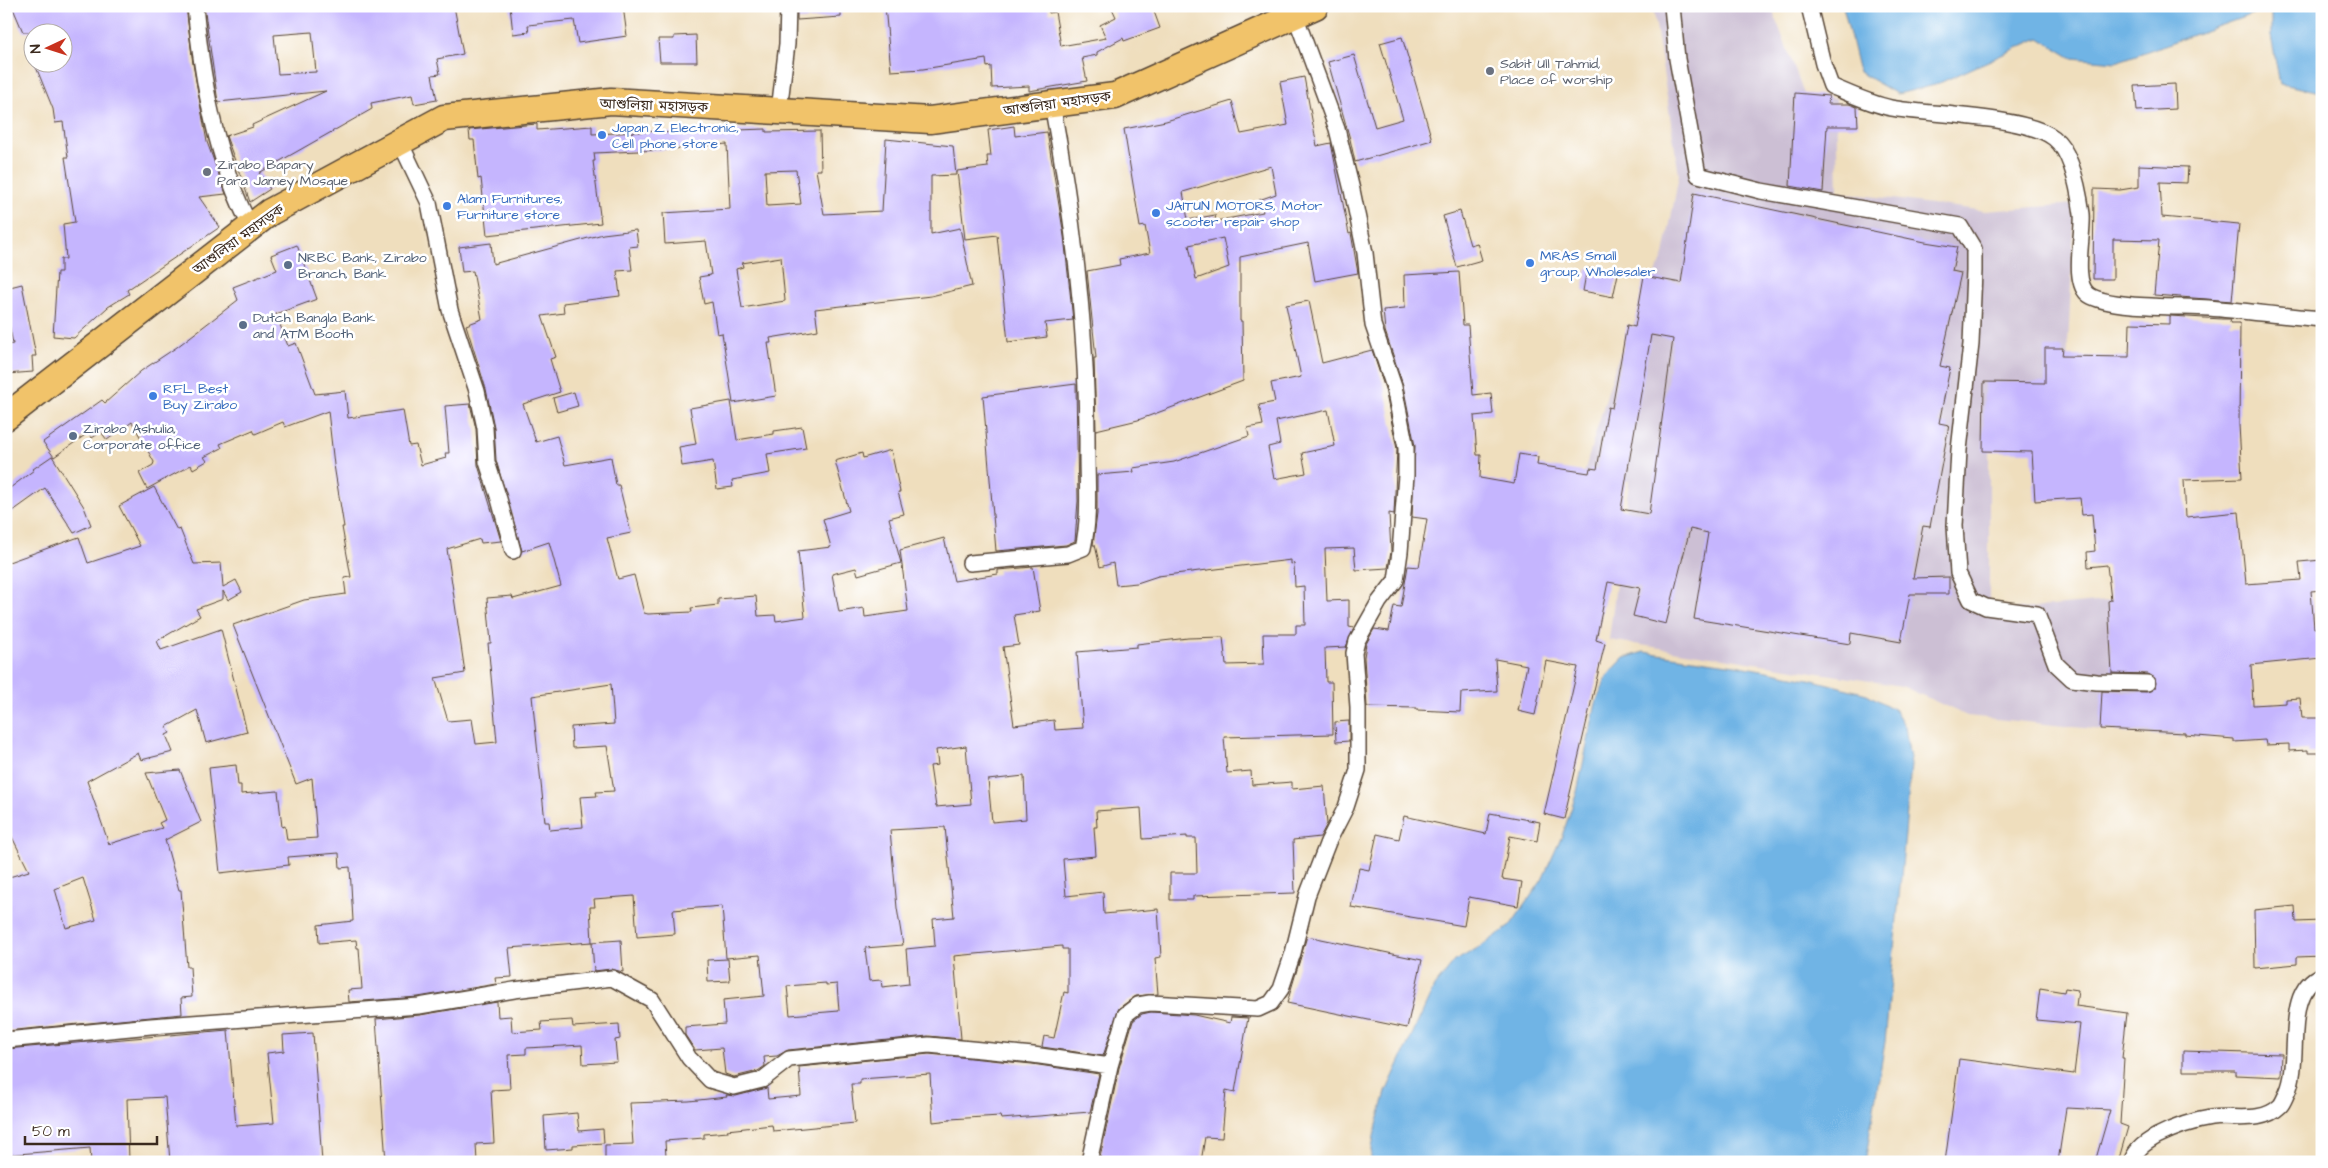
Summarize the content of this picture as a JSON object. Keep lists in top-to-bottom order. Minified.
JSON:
{"streets":{"highway":["আশুলিয়া মহাসড়ক"]},"places":["Sabit Ull Tahmid, Place of worship","Japan Z Electronic, Cell phone store","Zirabo Bapary Para Jamey Mosque","Alam Furnitures, Furniture store","JAITUN MOTORS, Motor scooter repair shop","MRAS Small group, Wholesaler","NRBC Bank, Zirabo Branch, Bank","Dutch Bangla Bank and ATM Booth","RFL Best Buy Zirabo","Zirabo Ashulia, Corporate office"],"scale_bar":"50 m","north":"left"}
